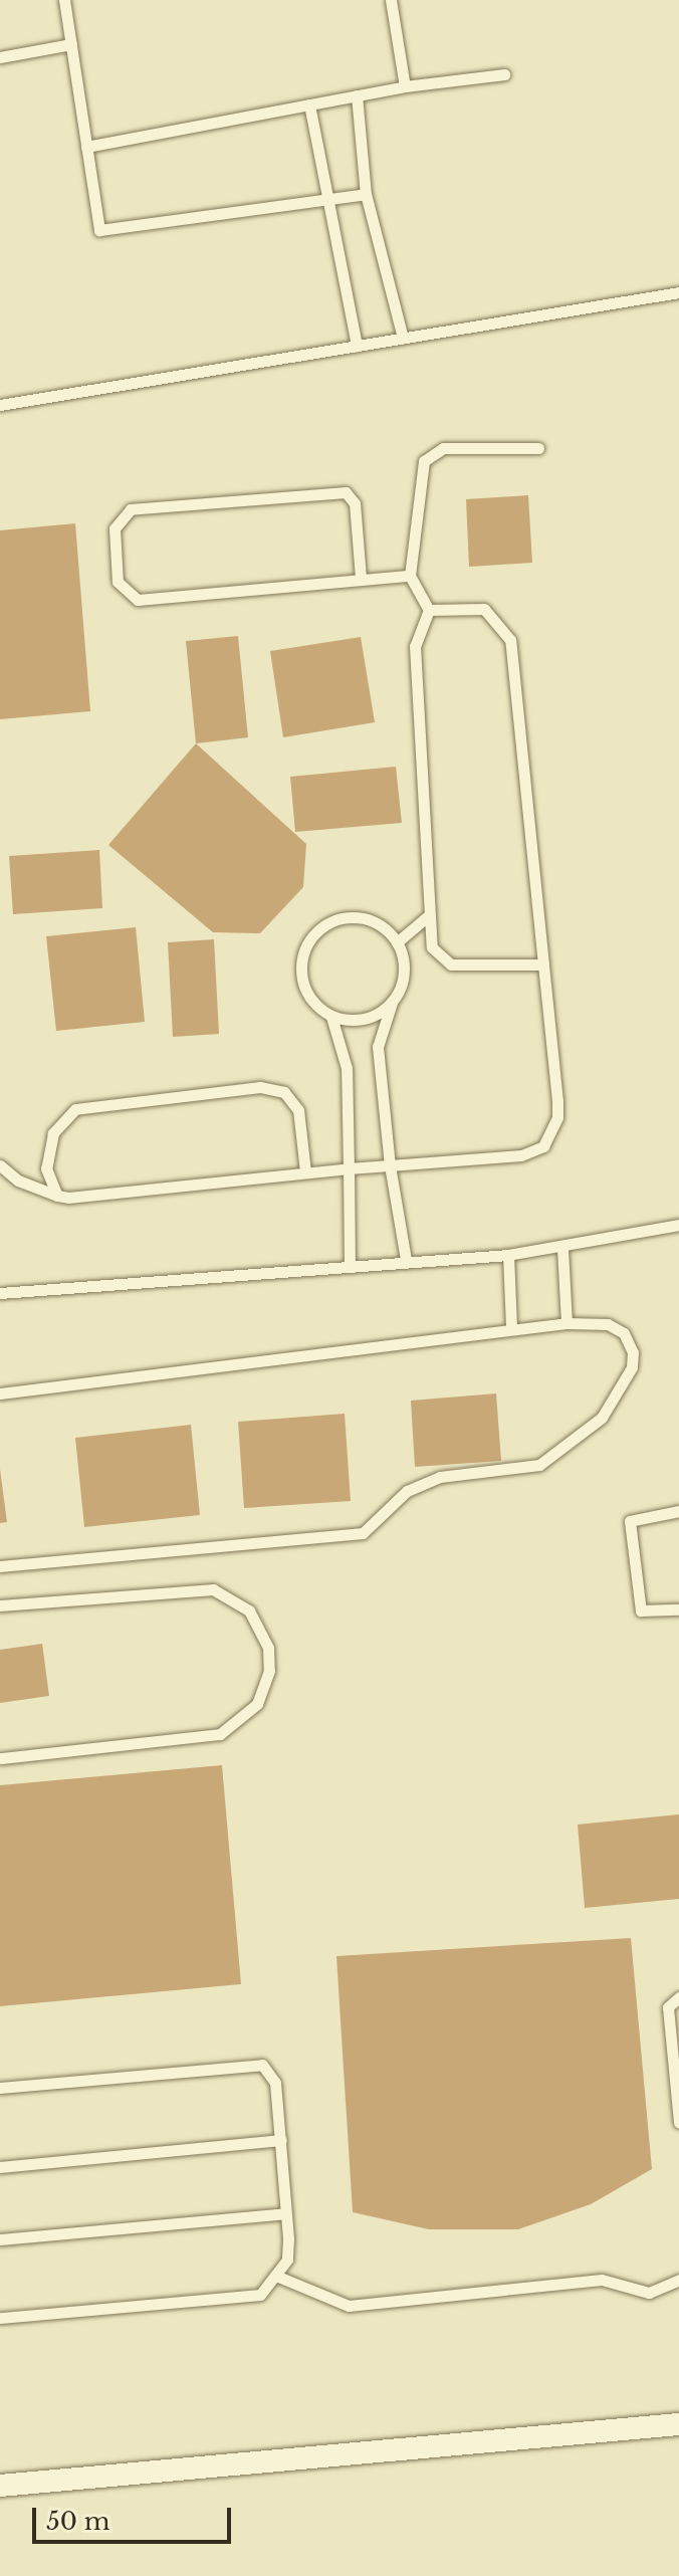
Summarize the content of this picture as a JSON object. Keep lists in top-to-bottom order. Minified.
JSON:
{"scale_bar":"50 m"}
